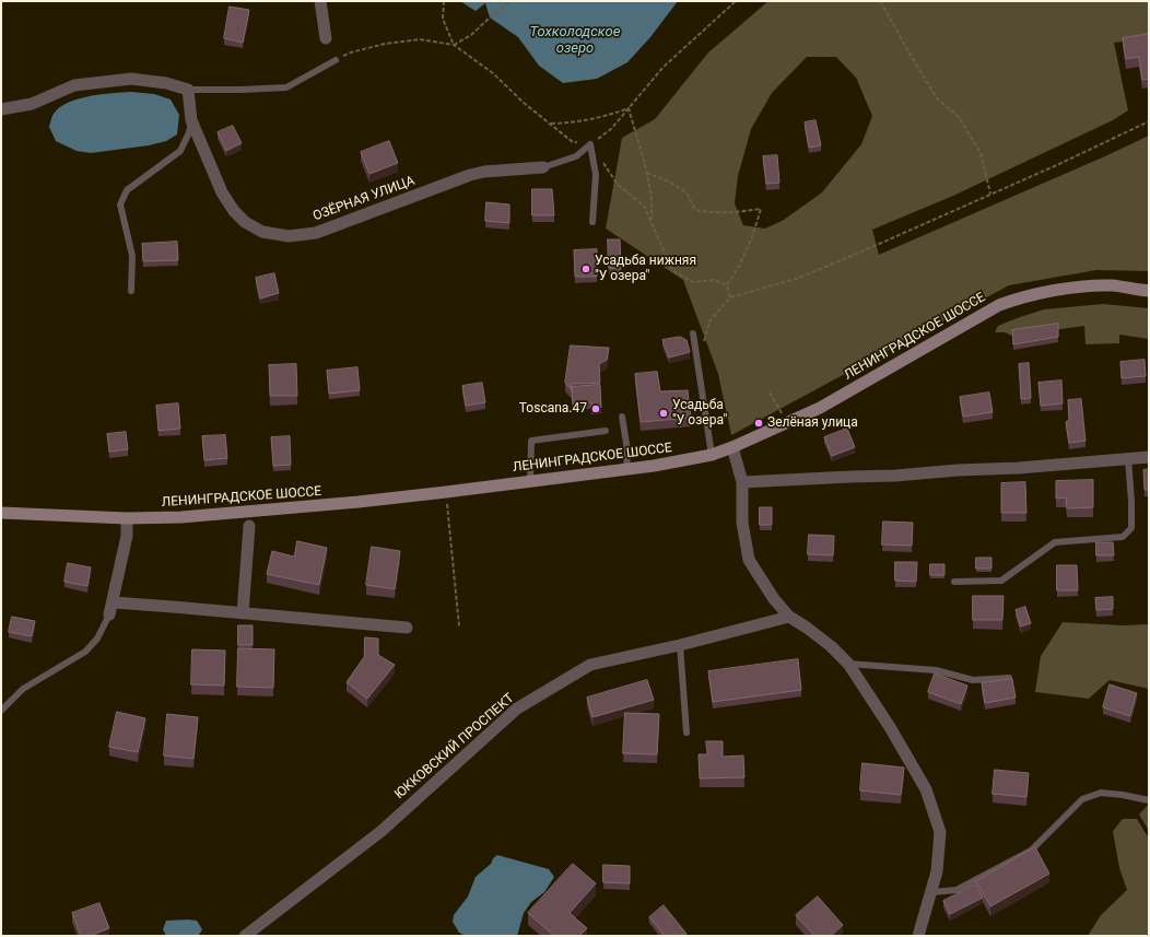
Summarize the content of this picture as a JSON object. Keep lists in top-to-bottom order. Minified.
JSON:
{"streets":{"main road":["ЛЕНИНГРАДСКОЕ ШОССЕ"],"street":["ОЗЁРНАЯ УЛИЦА","ЮККОВСКИЙ ПРОСПЕКТ"]},"water":["Тохколодское озеро"],"places":["Усадьба нижняя \"У озера\"","Toscana.47","Усадьба \"У озера\"","Зелёная улица"]}
